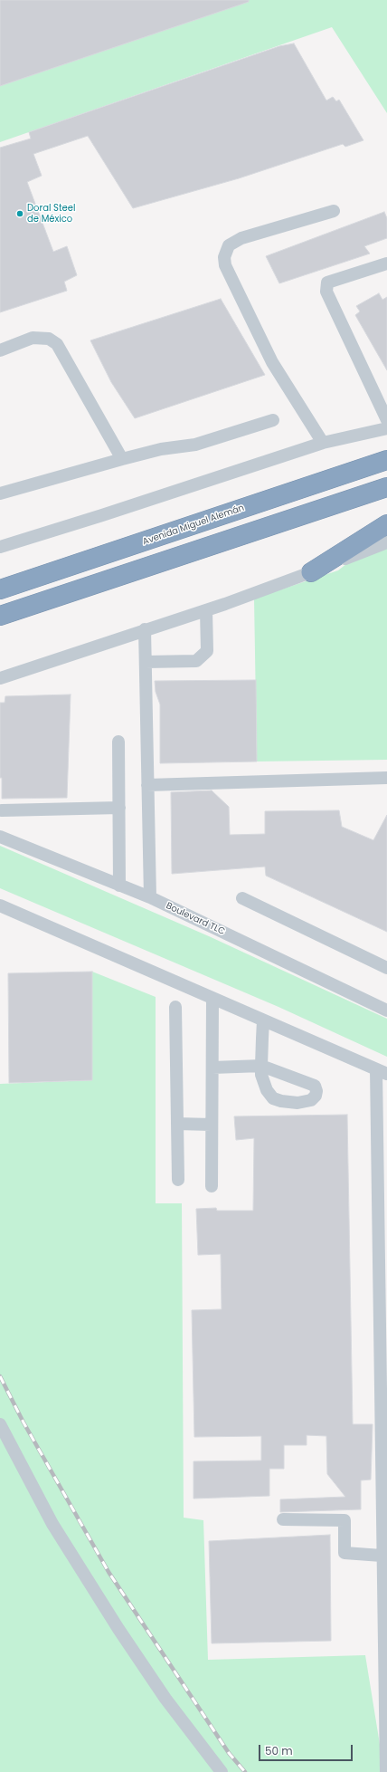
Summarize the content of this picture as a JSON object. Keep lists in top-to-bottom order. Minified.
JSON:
{"streets":{"highway":["Avenida Miguel Alemán"],"street":["Boulevard TLC"]},"places":["Doral Steel de México"],"scale_bar":"50 m"}
